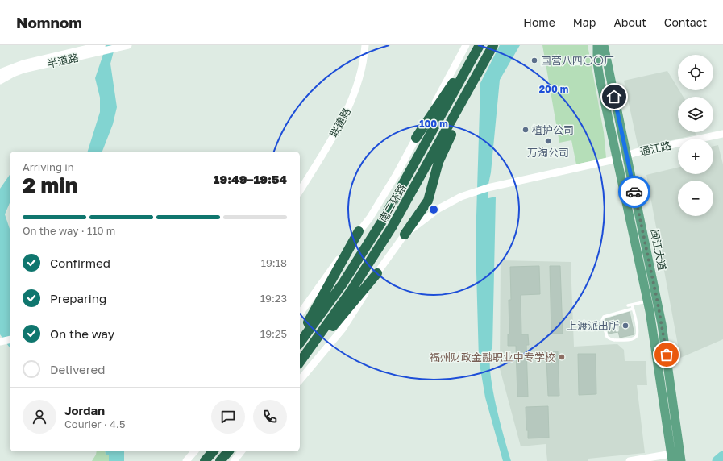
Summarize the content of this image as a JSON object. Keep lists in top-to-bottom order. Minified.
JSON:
{"streets":{"highway":["南二环路"],"main road":["半道路","联建路","通江路","闽江大道"]},"crossings":[["通江路","闽江大道"]],"places":["国营八四〇〇厂","植护公司","万淘公司","上渡派出所","福州财政金融职业中专学校"],"page":{"header":"Nomnom","nav":["Home","Map","About","Contact"],"map_buttons":["+","−"],"heading":["2 min","Arriving in","19:49–19:54"],"panel":["Jordan","Courier · 4.5"],"bar":"On the way · 110 m","list":[["Confirmed","19:18"],["Preparing","19:23"],["On the way","19:25"],"Delivered"]},"rings":["200 m","100 m"]}
